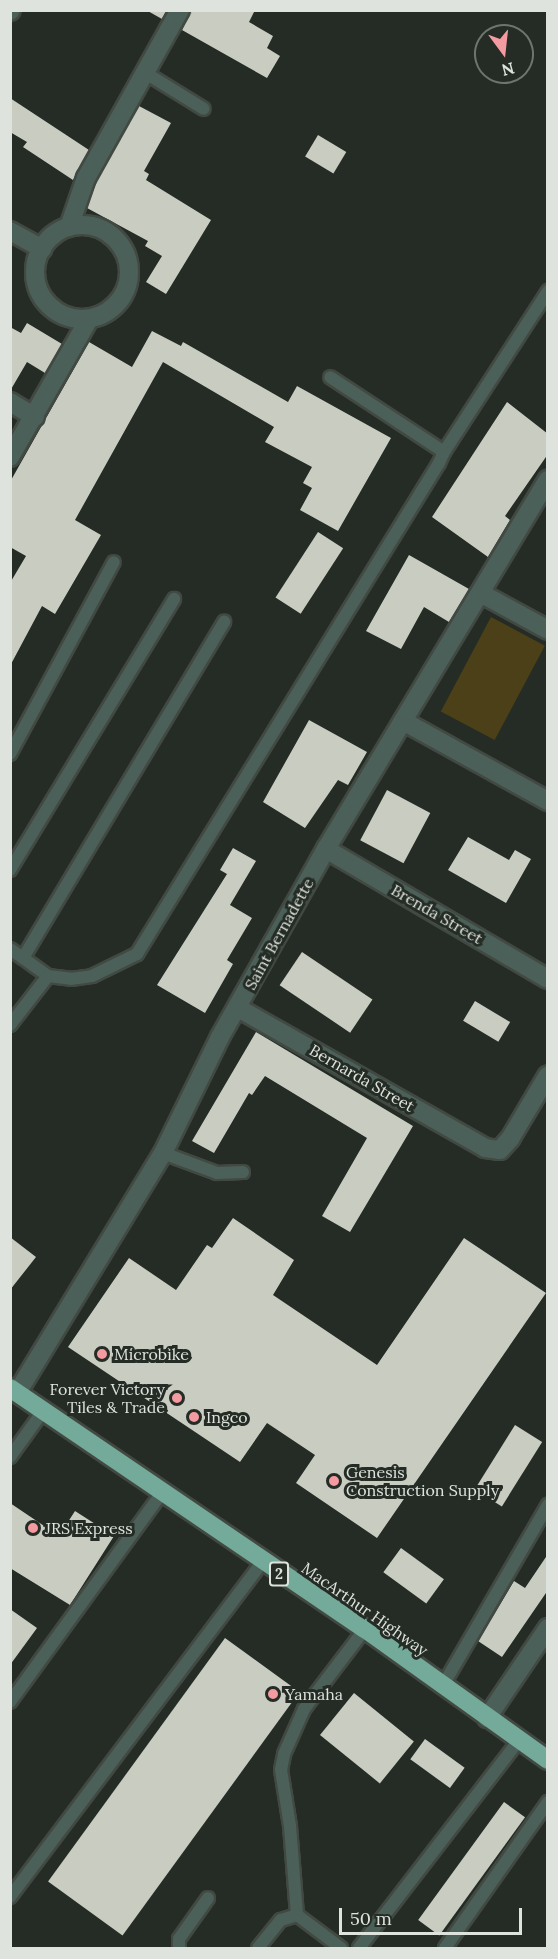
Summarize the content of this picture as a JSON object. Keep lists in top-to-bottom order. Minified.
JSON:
{"streets":{"highway":["2","MacArthur Highway"],"street":["Brenda Street","Saint Bernadette","Bernarda Street"]},"crossings":[["Brenda Street","Saint Bernadette"],["Saint Bernadette","Bernarda Street"],["Saint Bernadette","MacArthur Highway"]],"places":["Microbike","Forever Victory Tiles & Trade","Ingco","Genesis Construction Supply","JRS Express","Yamaha"],"scale_bar":"50 m","north":"bottom"}
